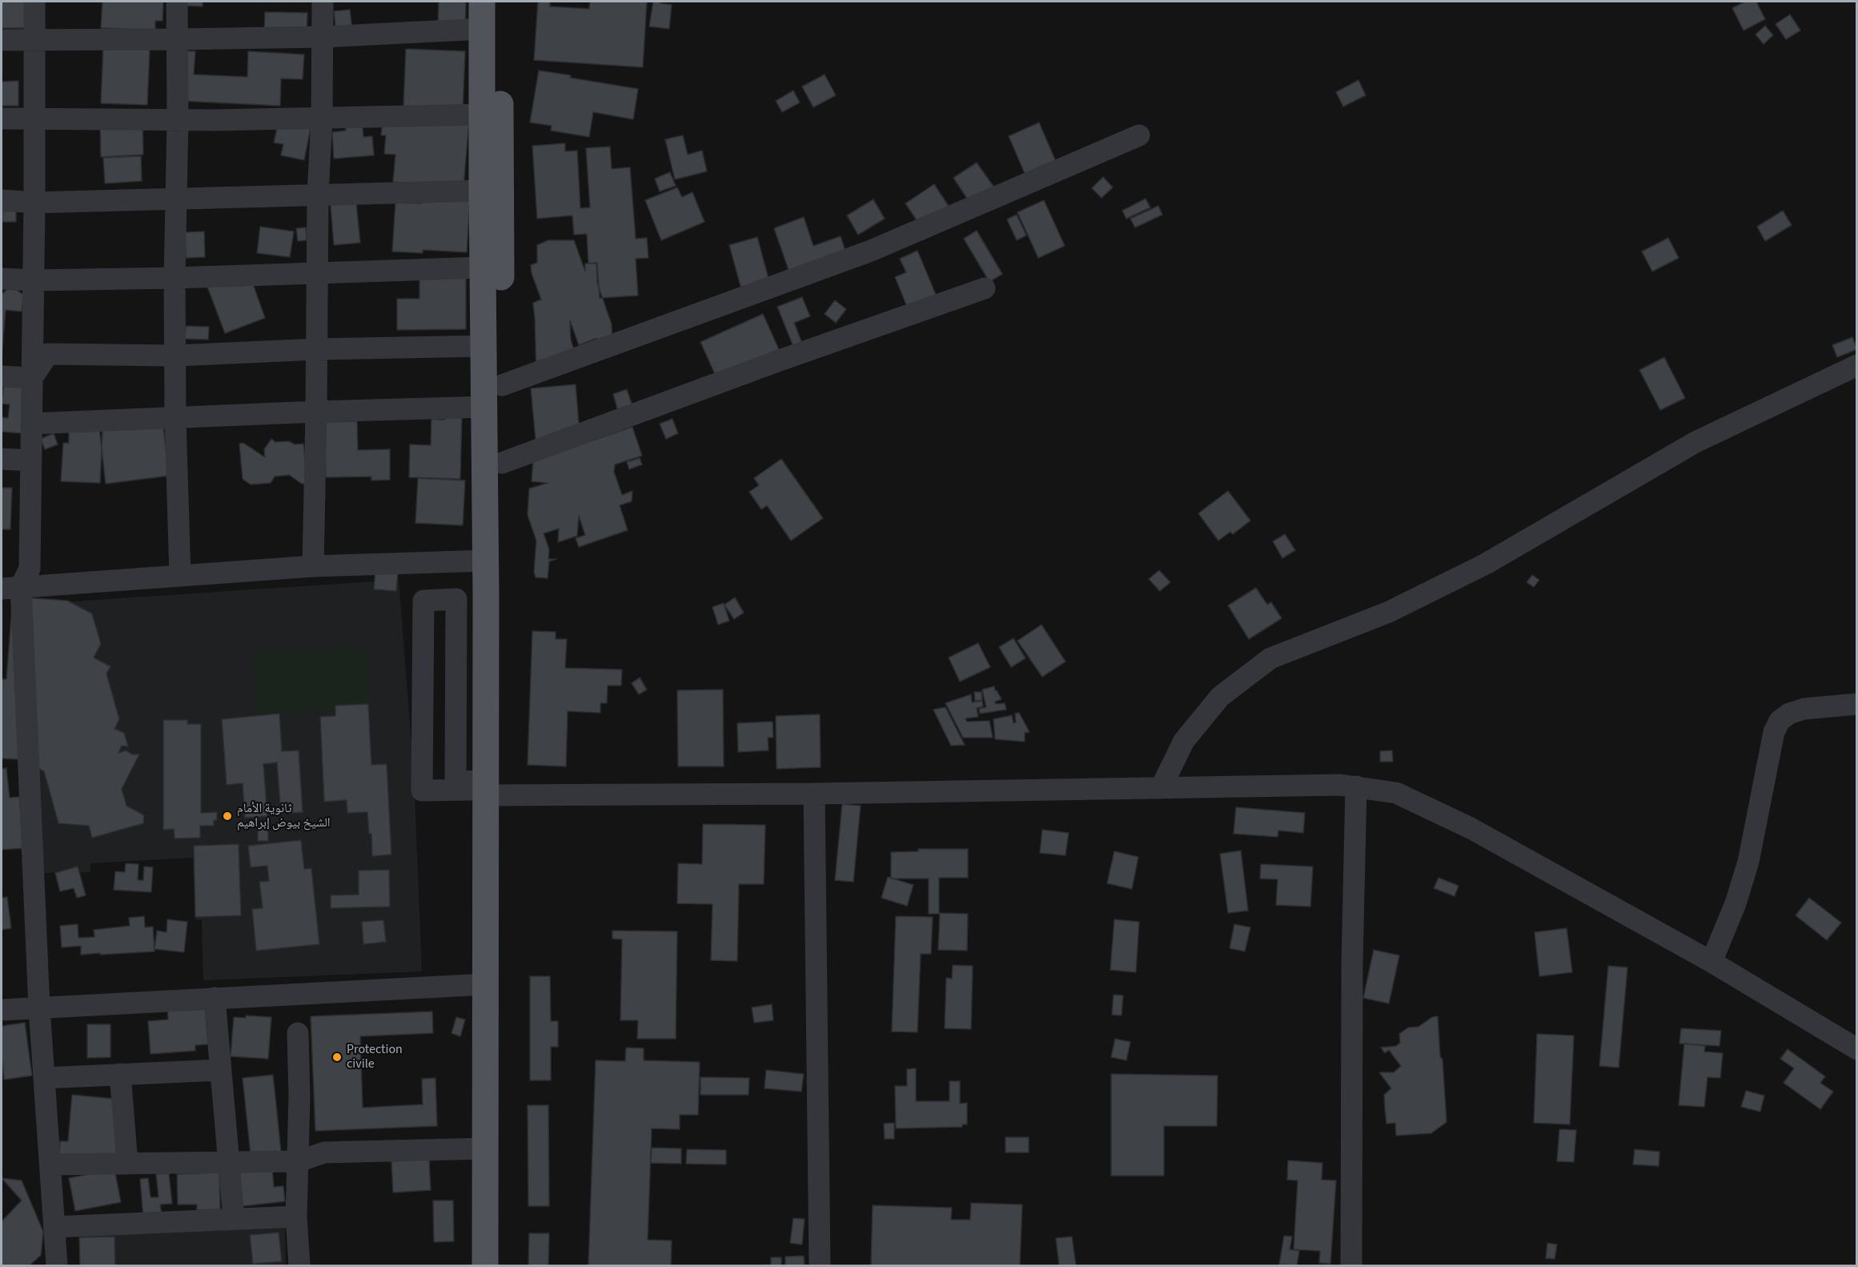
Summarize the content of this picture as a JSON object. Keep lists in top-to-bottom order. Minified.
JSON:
{"places":["ثانوية الأمام الشيخ بيوض إبراهيم","Protection civile"]}
